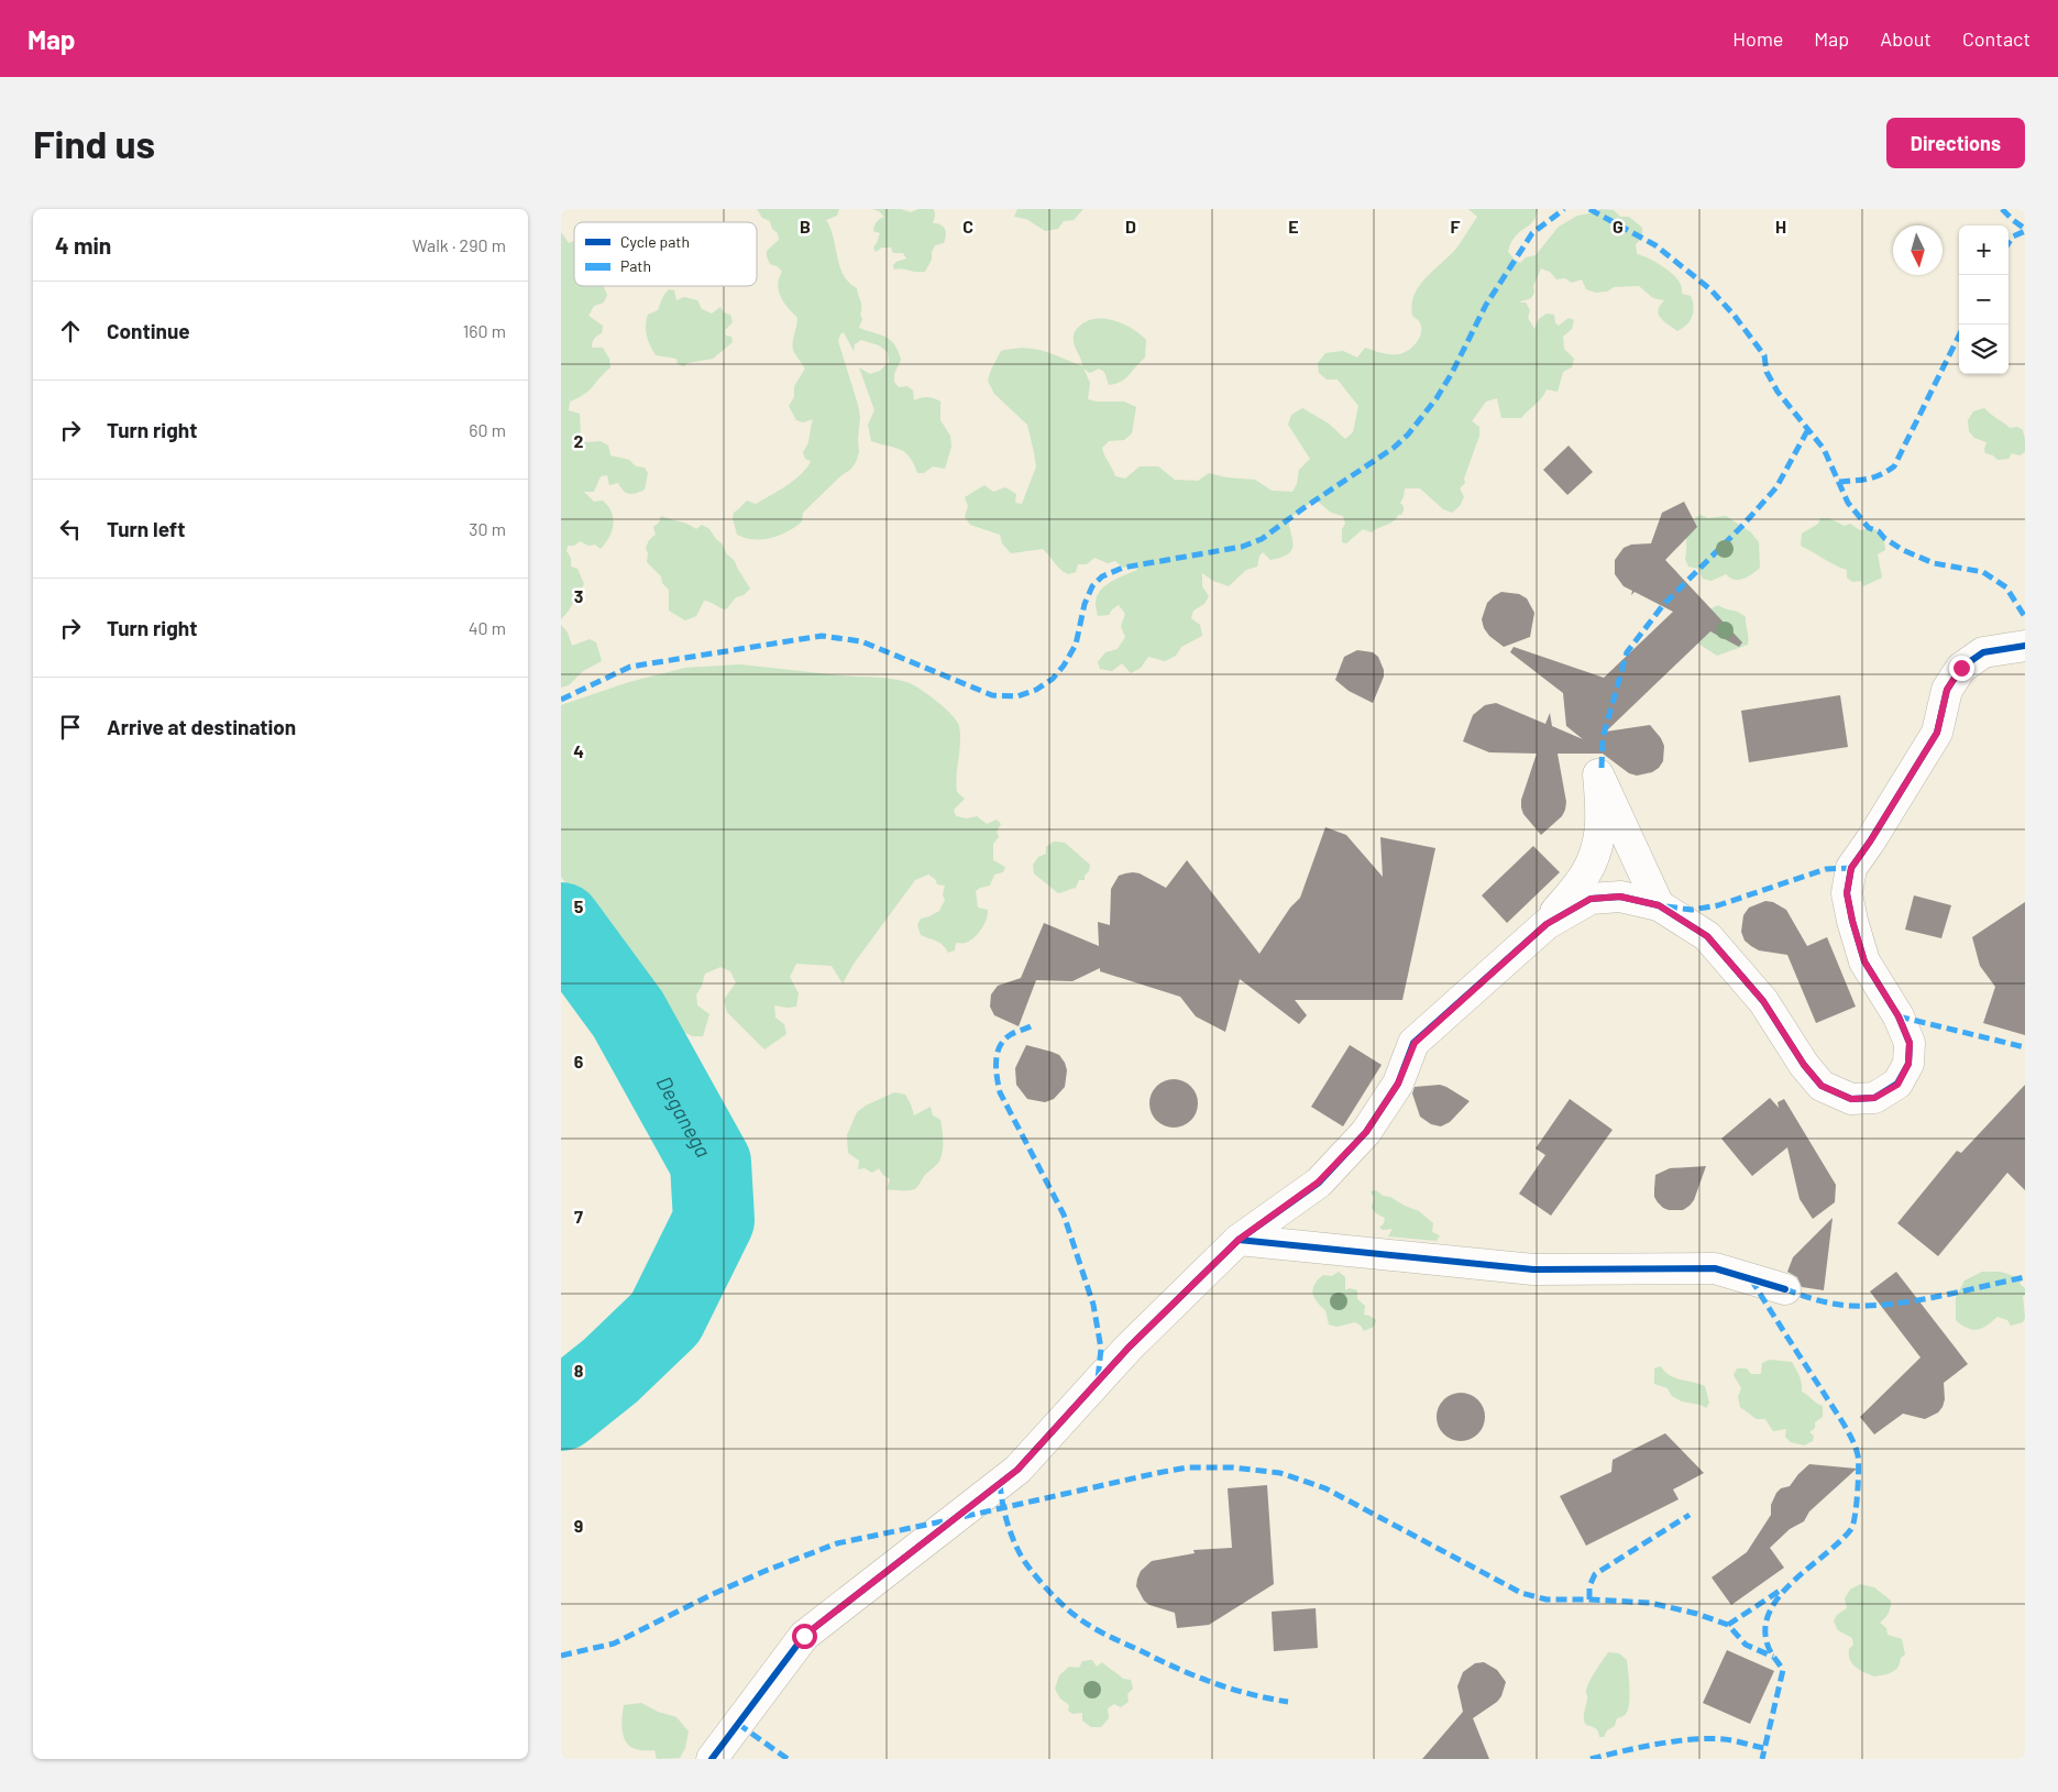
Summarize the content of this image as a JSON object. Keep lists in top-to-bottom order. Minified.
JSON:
{"water":["Deganega"],"legend":["Cycle path","Path"],"north":"bottom","page":{"header":"Map","nav":["Home","Map","About","Contact"],"buttons":"Directions","title":"Find us","heading":["4 min","Walk · 290 m"],"map_buttons":["+","−"],"list":[["Continue","160 m"],["Turn right","60 m"],["Turn left","30 m"],["Turn right","40 m"],"Arrive at destination"]},"grid":{"columns":["B","C","D","E","F","G","H"],"rows":["2","3","4","5","6","7","8","9"]}}
